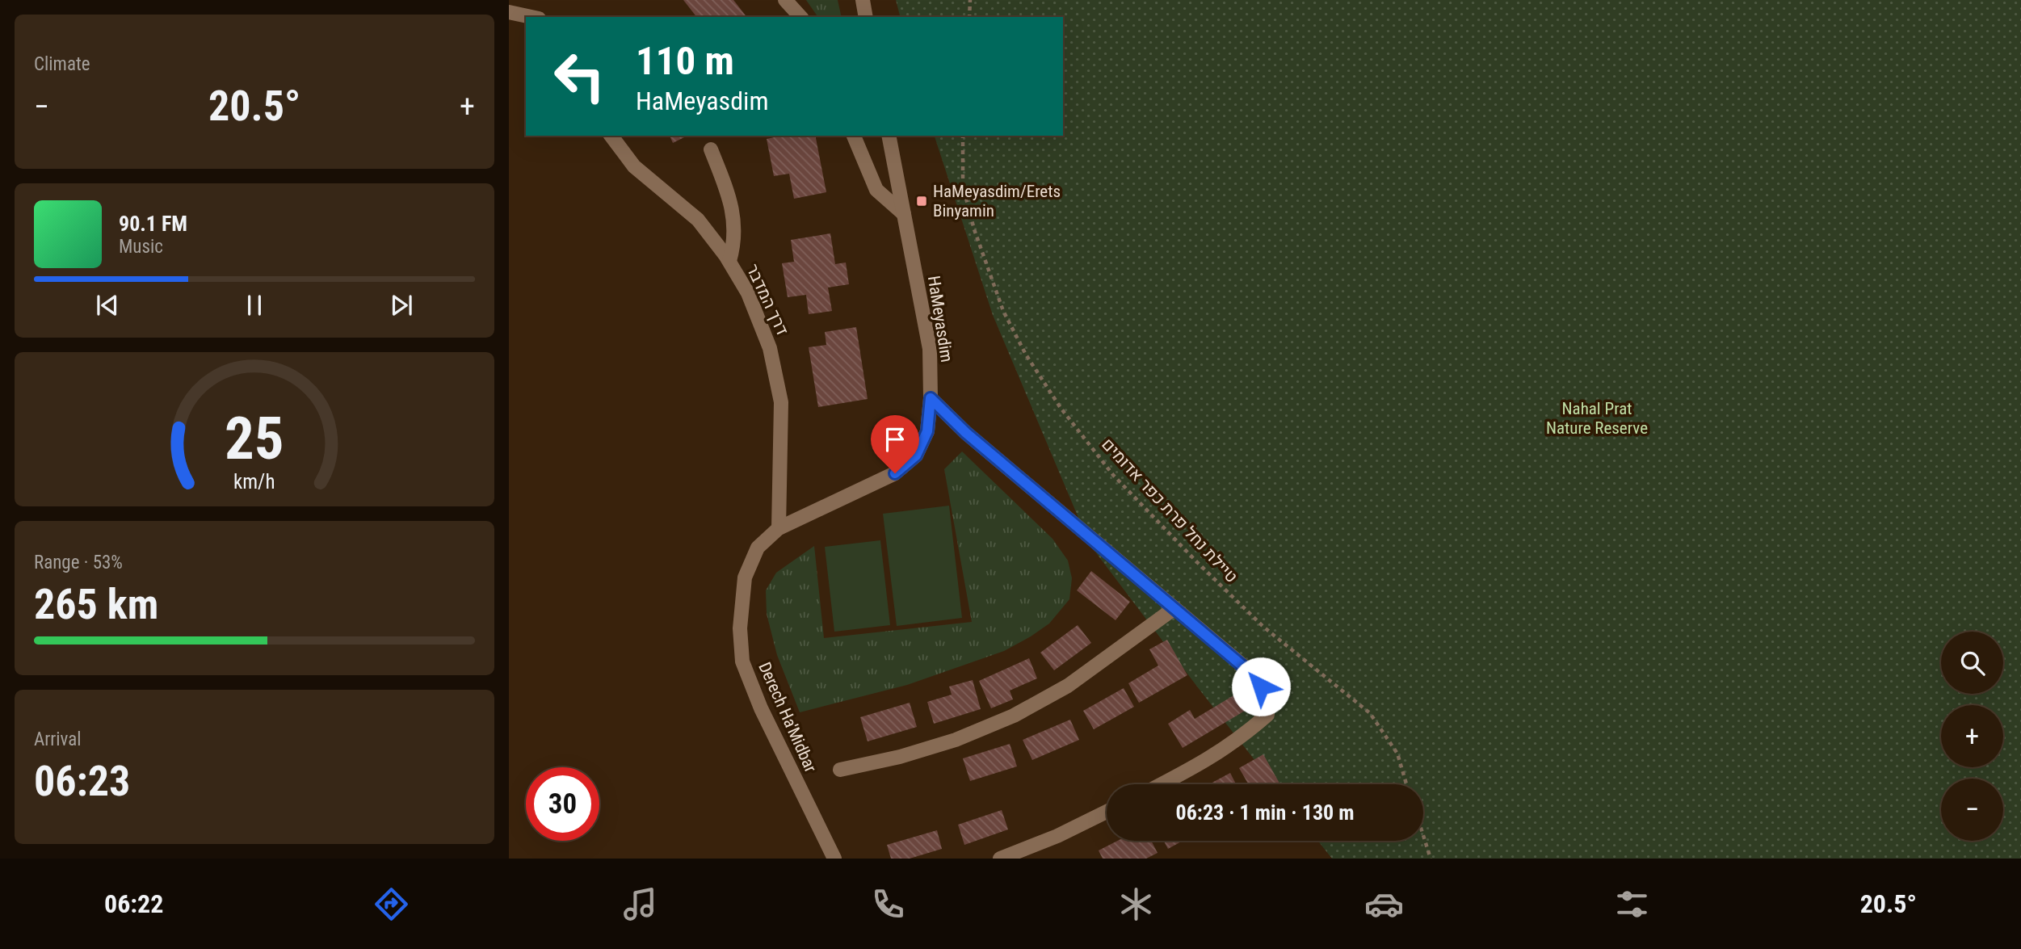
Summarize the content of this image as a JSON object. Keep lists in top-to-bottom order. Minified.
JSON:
{"streets":{"street":["דרך המדבר","HaMeyasdim","Derech Ha'Midbar"],"path":["טיילת נחל פרת כפר אדומים"]},"crossings":[["דרך המדבר","HaMeyasdim"],["דרך המדבר","Derech Ha'Midbar"],["HaMeyasdim","Derech Ha'Midbar"]],"parks":["Nahal Prat Nature Reserve"],"places":{"transit":["HaMeyasdim/Erets Binyamin"]},"page":{"tile":["Climate",["Range · 53%","265 km"],["Arrival","06:23"]],"turn":["110 m","HaMeyasdim"],"heat":["−","20.5°","+"],"song":["90.1 FM","Music"],"map_buttons":["+","−"],"limit":"30","trip":"06:23 · 1 min · 130 m","tabs":["06:22","20.5°"],"gauge":["25","km/h"]}}
